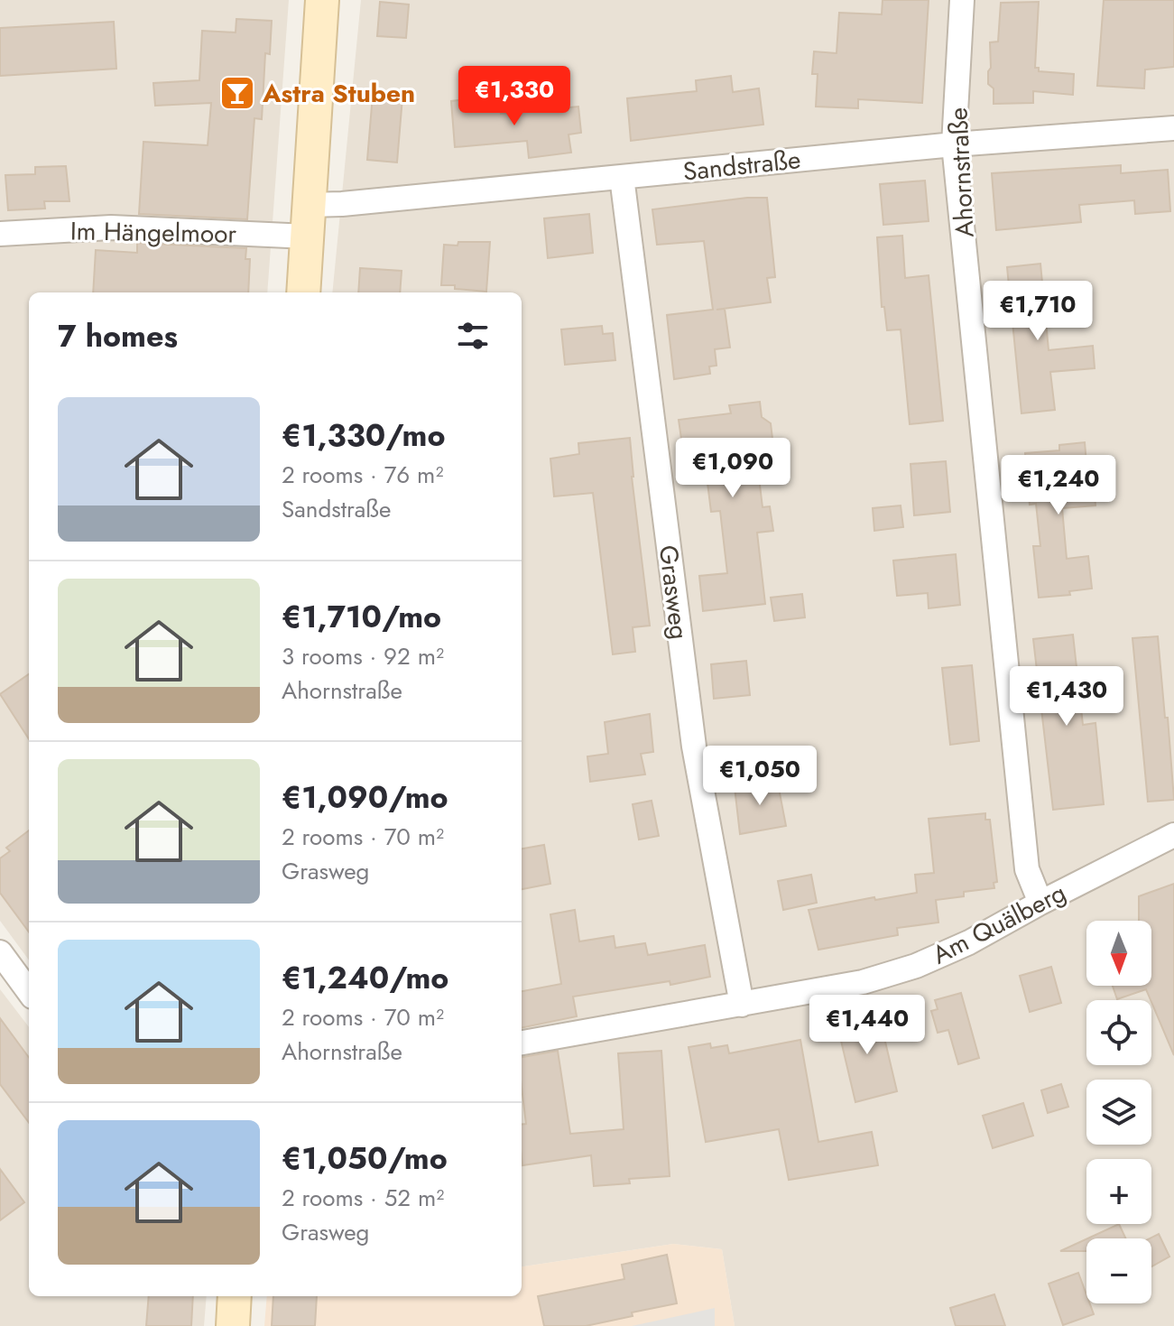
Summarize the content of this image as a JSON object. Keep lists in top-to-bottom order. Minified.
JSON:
{"streets":{"street":["Sandstraße","Ahornstraße","Im Hängelmoor","Grasweg","Am Quälberg"]},"crossings":[["Sandstraße","Ahornstraße"],["Sandstraße","Im Hängelmoor"],["Sandstraße","Grasweg"],["Ahornstraße","Am Quälberg"],["Grasweg","Am Quälberg"]],"places":{"bar":["Astra Stuben"]},"north":"bottom","page":{"price":["€1,330","€1,710","€1,090","€1,240","€1,430","€1,050","€1,440"],"heading":"7 homes","list":[{"name":"€1,330/mo","note":"2 rooms · 76 m² · Sandstraße"},{"name":"€1,710/mo","note":"3 rooms · 92 m² · Ahornstraße"},{"name":"€1,090/mo","note":"2 rooms · 70 m² · Grasweg"},{"name":"€1,240/mo","note":"2 rooms · 70 m² · Ahornstraße"},{"name":"€1,050/mo","note":"2 rooms · 52 m² · Grasweg"}],"map_buttons":["+","−"]}}
